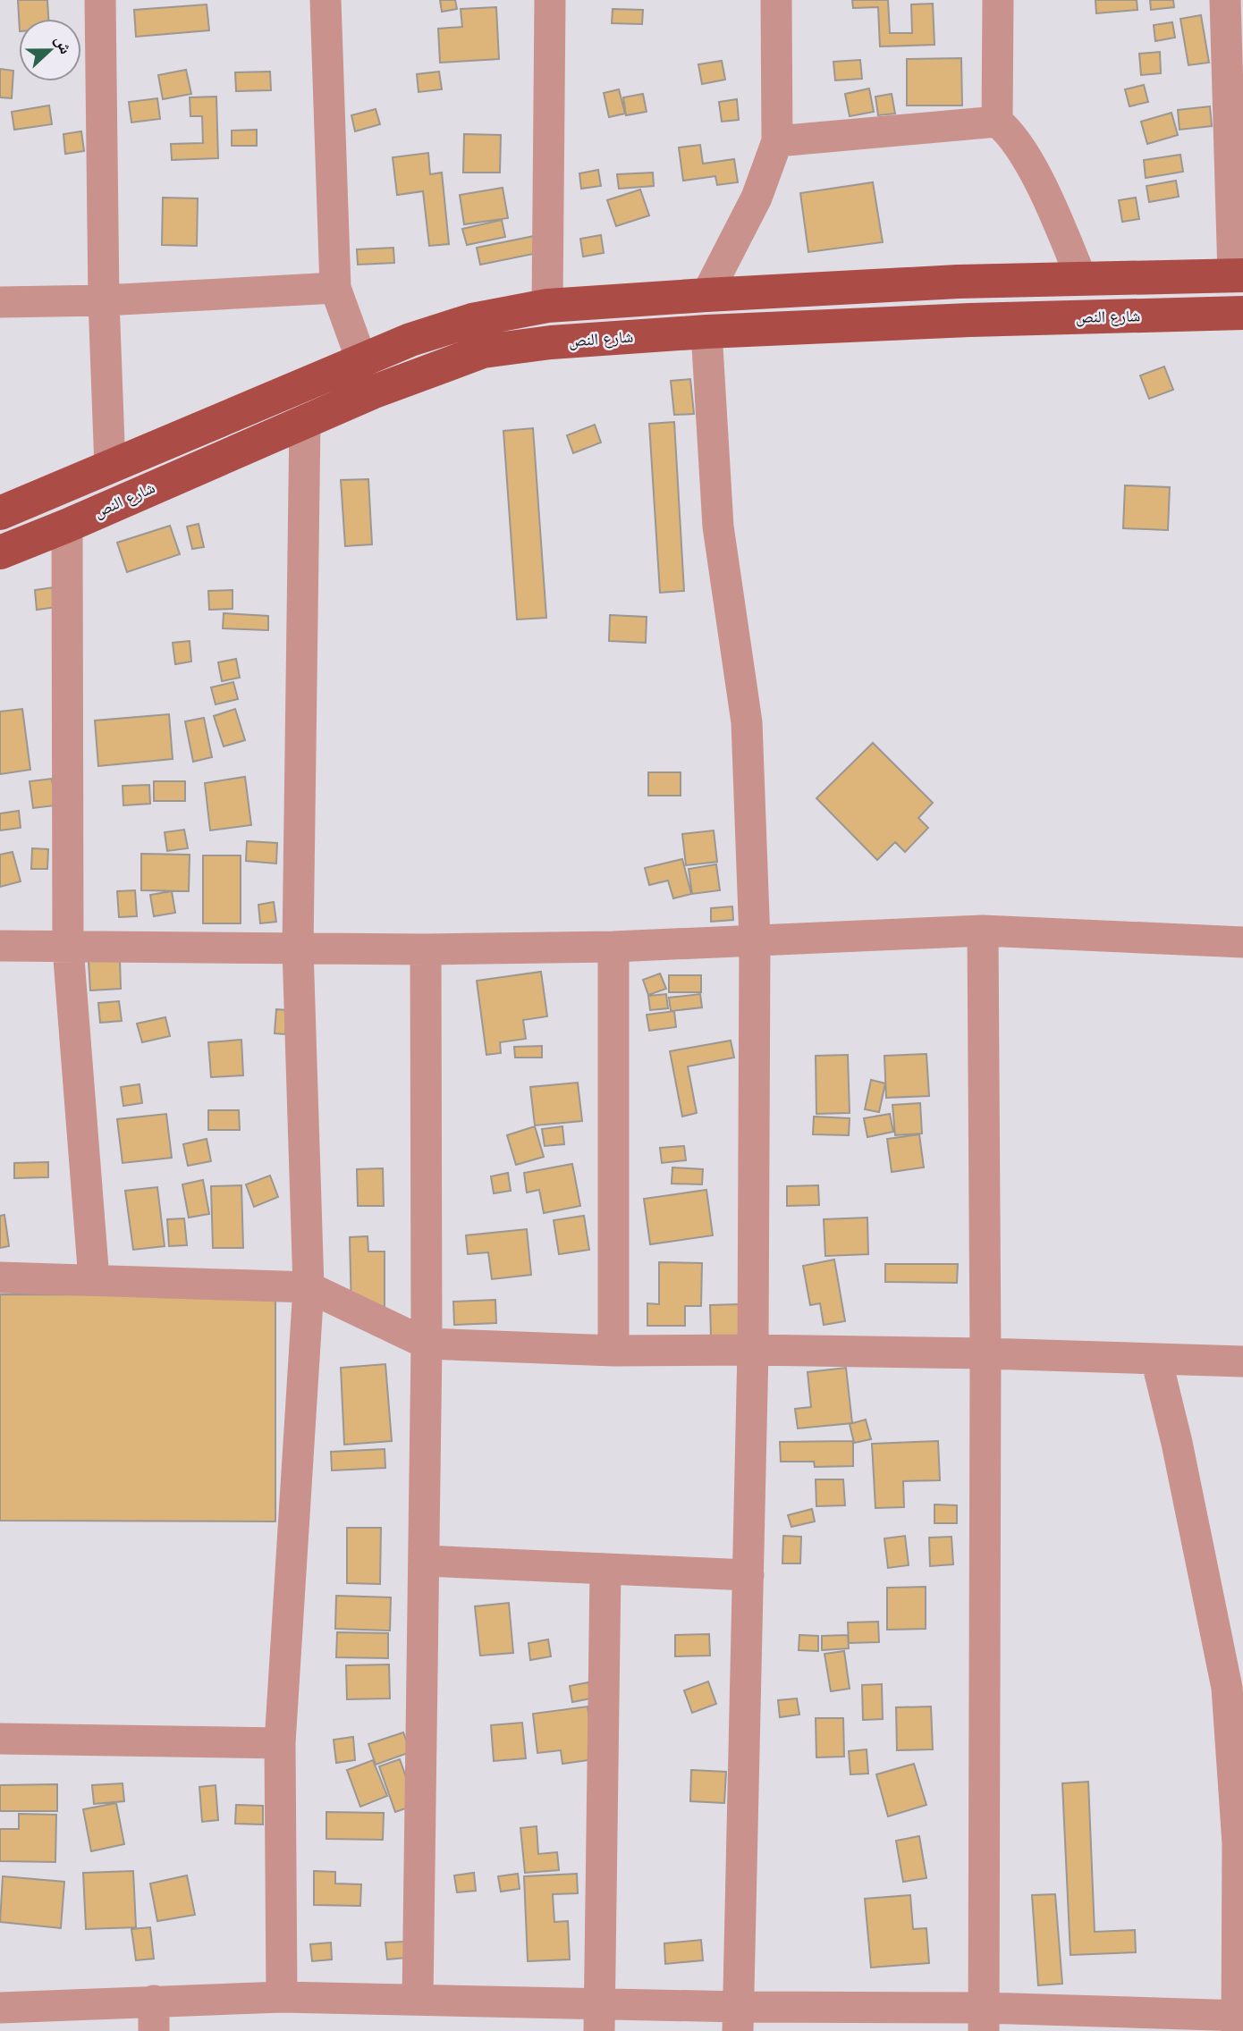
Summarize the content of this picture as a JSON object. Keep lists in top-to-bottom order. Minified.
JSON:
{"streets":{"main road":["شارع النص"]},"north":"right"}
